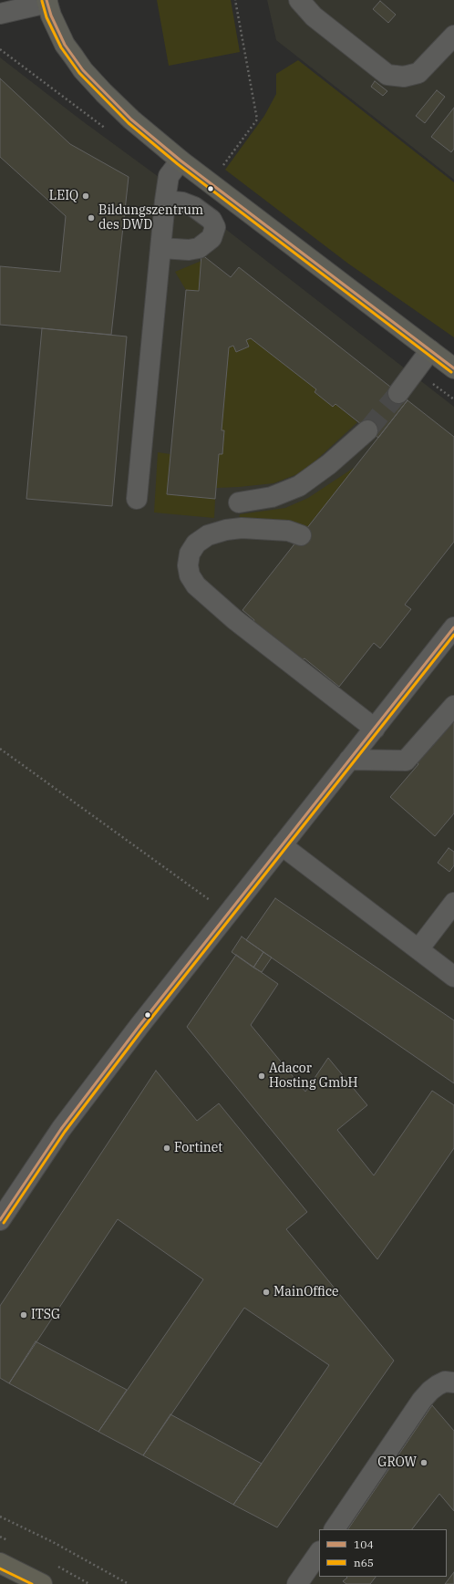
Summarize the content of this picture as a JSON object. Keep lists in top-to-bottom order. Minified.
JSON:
{"places":["LEIQ","Bildungszentrum des DWD","Adacor Hosting GmbH","Fortinet","MainOffice","ITSG","GROW"],"lines":["transit line 104","transit line n65"],"legend":["104","n65"]}
